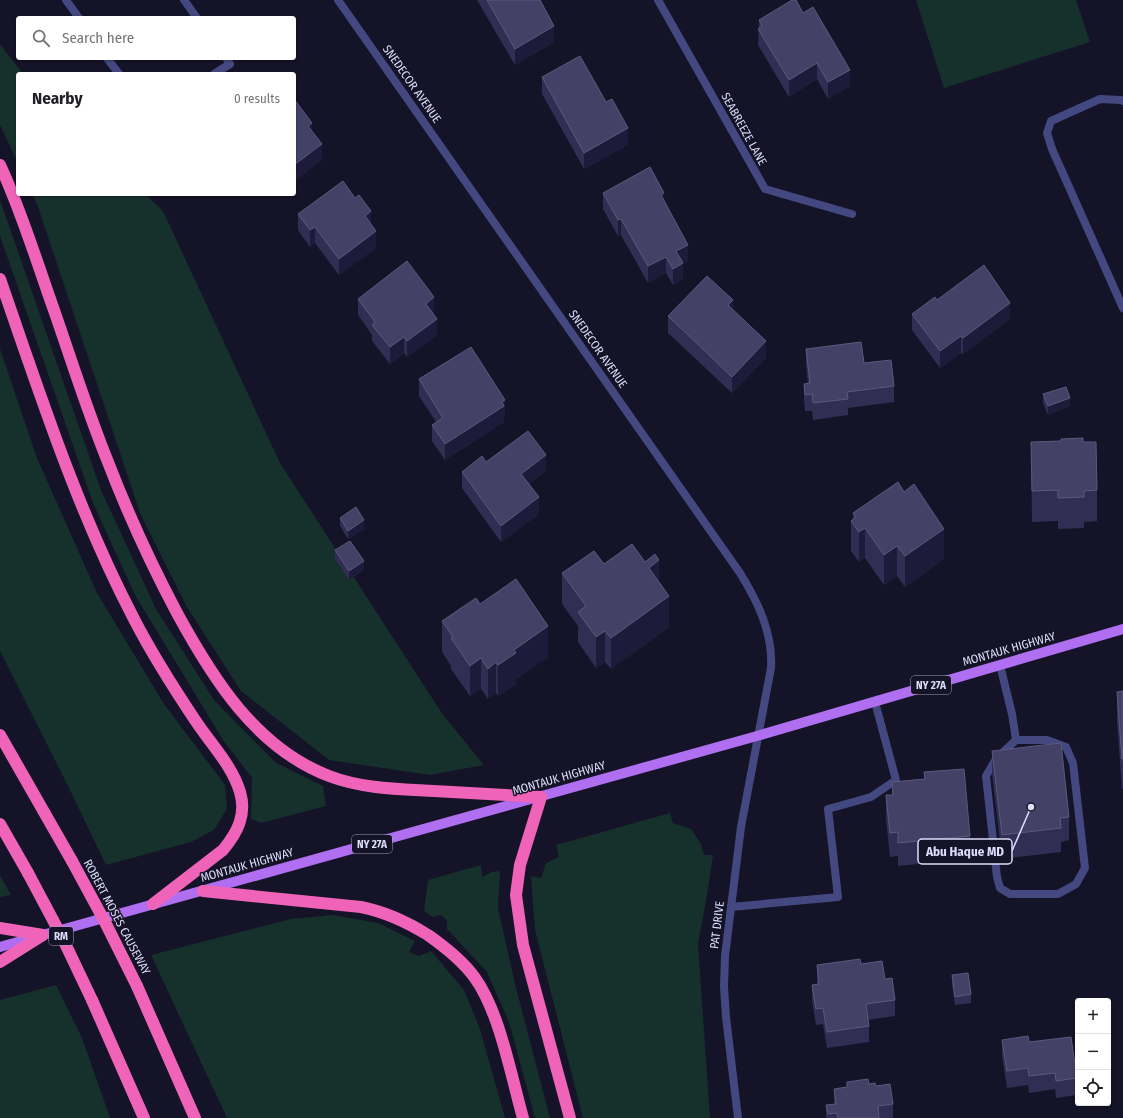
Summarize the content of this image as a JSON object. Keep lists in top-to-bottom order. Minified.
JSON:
{"streets":{"highway":["ROBERT MOSES CAUSEWAY","RM"],"main road":["MONTAUK HIGHWAY","NY 27A"],"street":["SNEDECOR AVENUE","SEABREEZE LANE","PAT DRIVE"]},"crossings":[["SNEDECOR AVENUE","MONTAUK HIGHWAY"],["SNEDECOR AVENUE","PAT DRIVE"],["MONTAUK HIGHWAY","PAT DRIVE"]],"places":["Abu Haque MD"],"page":{"search":"Search here","heading":["Nearby","0 results"],"map_buttons":["+","−"]}}
